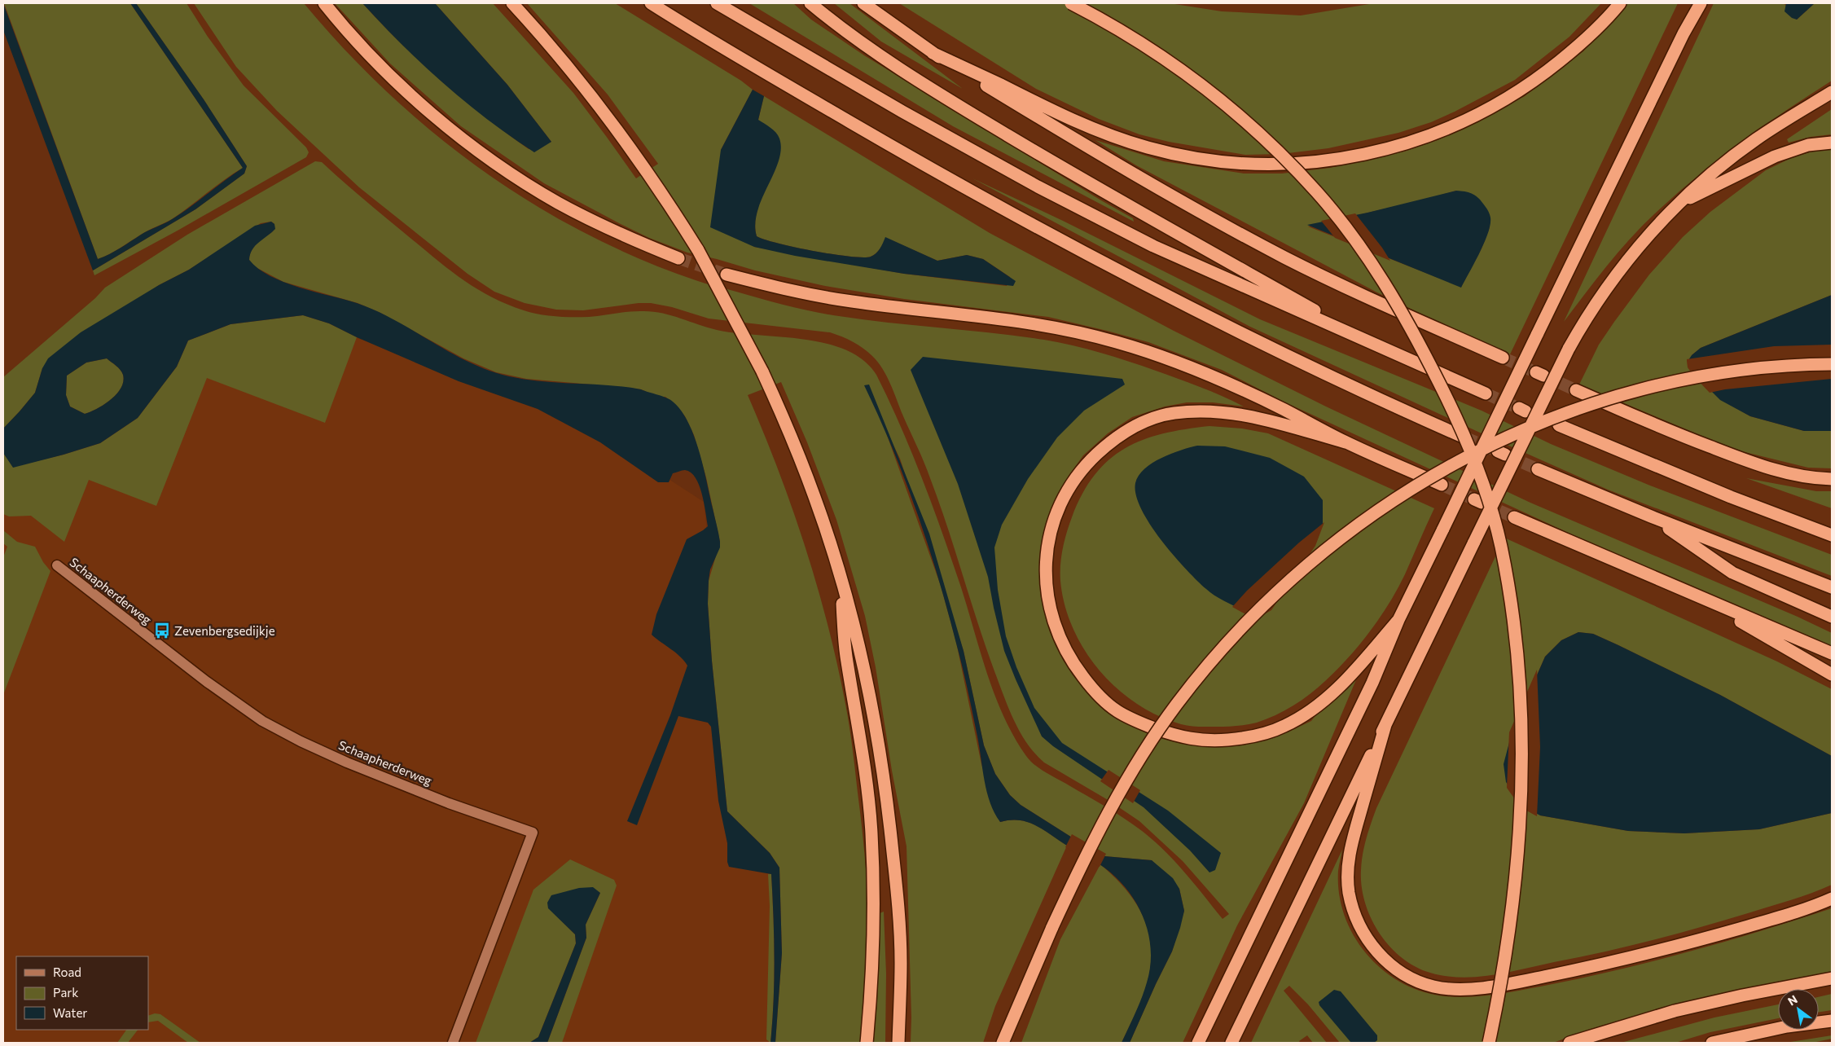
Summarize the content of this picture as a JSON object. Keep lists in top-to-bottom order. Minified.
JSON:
{"streets":{"street":["Schaapherderweg"]},"places":{"bus stop":["Zevenbergsedijkje"]},"legend":["Road","Park","Water"],"north":"top left"}
